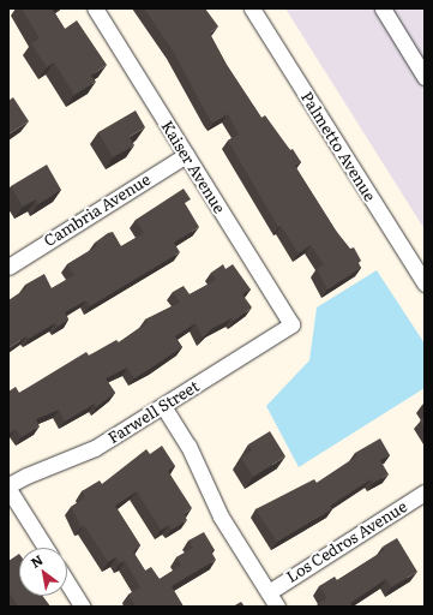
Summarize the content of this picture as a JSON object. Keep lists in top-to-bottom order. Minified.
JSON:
{"streets":{"street":["Palmetto Avenue","Kaiser Avenue","Cambria Avenue","Farwell Street","Los Cedros Avenue"]},"crossings":[["Kaiser Avenue","Cambria Avenue"],["Kaiser Avenue","Farwell Street"]],"north":"top left"}
